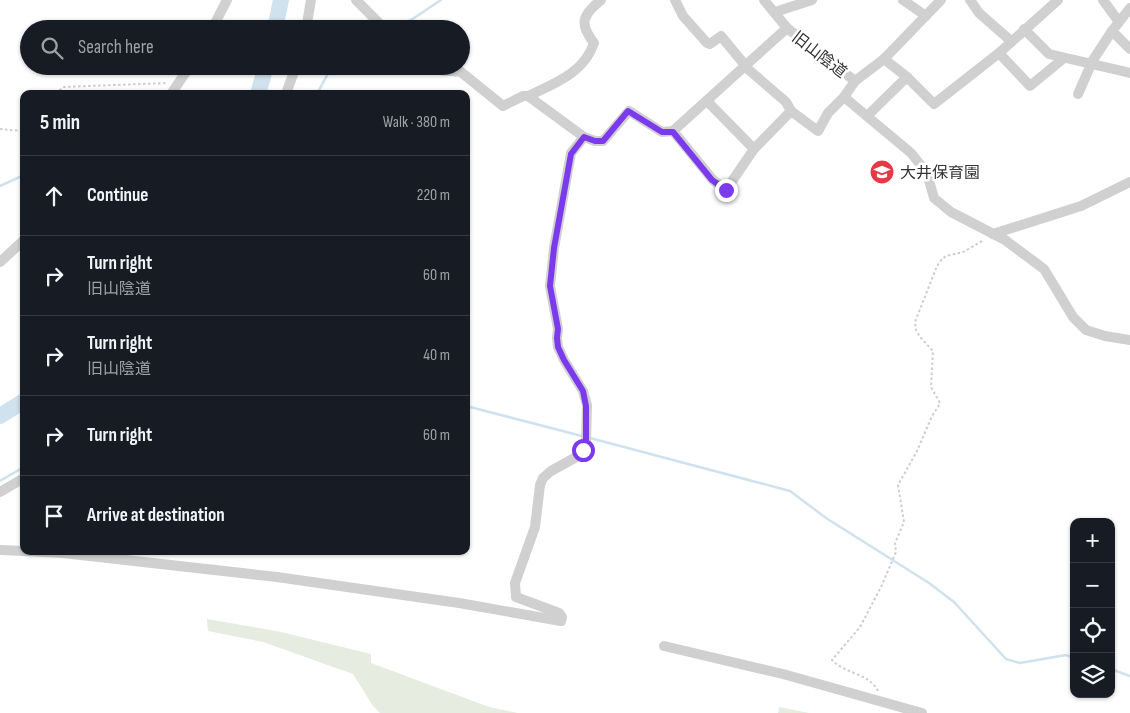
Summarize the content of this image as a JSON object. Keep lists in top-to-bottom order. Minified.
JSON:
{"streets":{"street":["旧山陰道"]},"places":{"school or university":["大井保育園"]},"page":{"search":"Search here","heading":["5 min","Walk · 380 m"],"list":[["Continue","220 m"],["Turn right","旧山陰道","60 m"],["Turn right","旧山陰道","40 m"],["Turn right","60 m"],"Arrive at destination"],"map_buttons":["+","−"]}}
